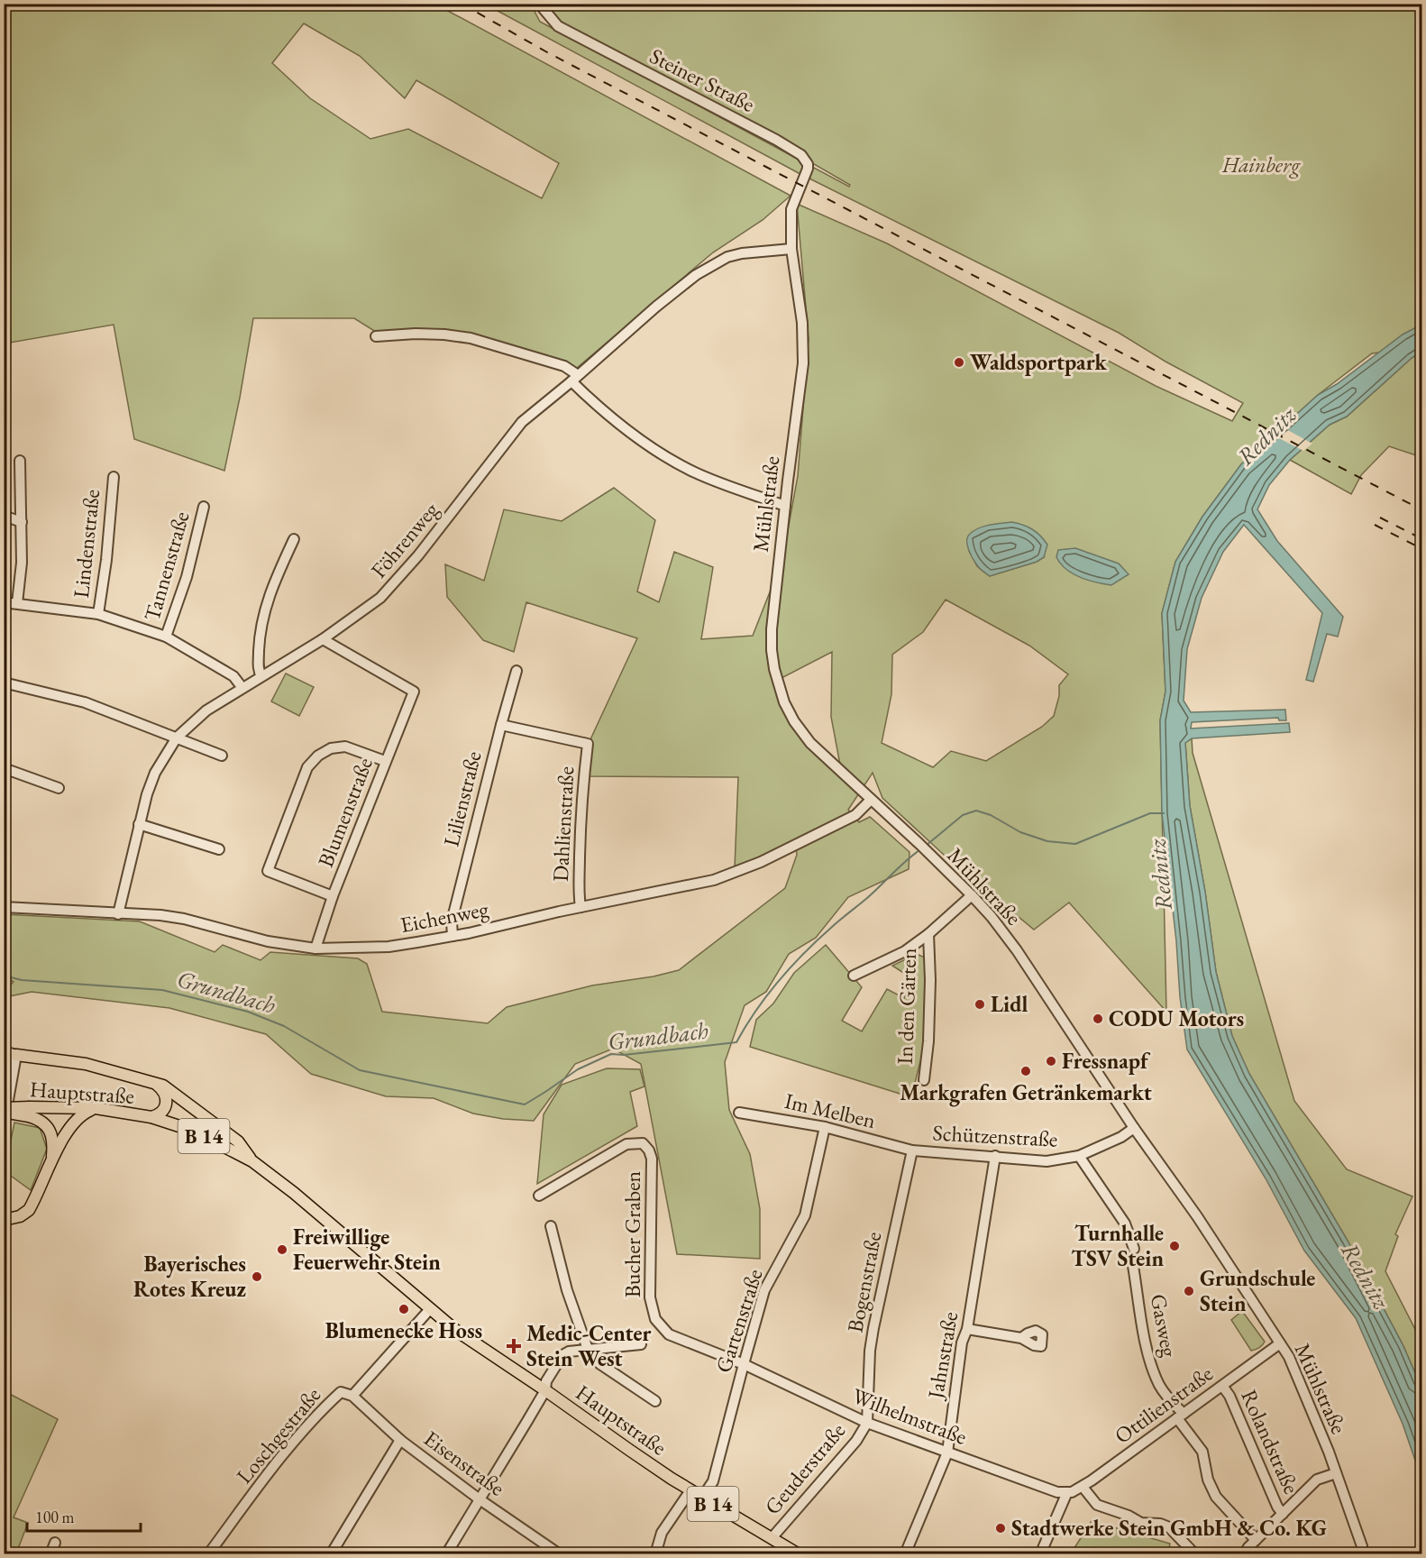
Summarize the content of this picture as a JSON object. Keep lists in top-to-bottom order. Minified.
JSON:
{"streets":{"main road":["Hauptstraße","B 14"],"street":["Steiner Straße","Mühlstraße","Föhrenweg","Lindenstraße","Tannenstraße","Lilienstraße","Blumenstraße","Dahlienstraße","Eichenweg","In den Gärten","Im Melben","Schützenstraße","Bucher Graben","Bogenstraße","Gartenstraße","Gasweg","Jahnstraße","Ottilienstraße","Wilhelmstraße","Loschgestraße","Rolandstraße","Eisenstraße","Geuderstraße"]},"crossings":[["Steiner Straße","Mühlstraße"],["Mühlstraße","Föhrenweg"],["Mühlstraße","Eichenweg"],["Mühlstraße","Schützenstraße"],["Mühlstraße","Ottilienstraße"],["Föhrenweg","Blumenstraße"],["Föhrenweg","Eichenweg"],["Lilienstraße","Dahlienstraße"],["Lilienstraße","Eichenweg"],["Blumenstraße","Eichenweg"],["Dahlienstraße","Eichenweg"],["Hauptstraße","Gartenstraße"],["Hauptstraße","Loschgestraße"],["Hauptstraße","Geuderstraße"],["Im Melben","Schützenstraße"],["Im Melben","Bogenstraße"],["Im Melben","Gartenstraße"],["Schützenstraße","Bogenstraße"],["Schützenstraße","Jahnstraße"],["Bucher Graben","Gartenstraße"],["Bucher Graben","Wilhelmstraße"],["Bogenstraße","Wilhelmstraße"],["Bogenstraße","Geuderstraße"],["Gartenstraße","Wilhelmstraße"],["Gasweg","Ottilienstraße"],["Jahnstraße","Wilhelmstraße"],["Ottilienstraße","Wilhelmstraße"],["Ottilienstraße","Rolandstraße"],["Wilhelmstraße","Geuderstraße"],["Loschgestraße","Eisenstraße"]],"water":["Rednitz","Grundbach"],"parks":["Hainberg"],"places":{"other":["Waldsportpark","Lidl","CODU Motors","Fressnapf","Markgrafen Getränkemarkt","Turnhalle TSV Stein","Freiwillige Feuerwehr Stein","Bayerisches Rotes Kreuz","Grundschule Stein","Blumenecke Hoss","Stadtwerke Stein GmbH & Co. KG"],"health":["Medic-Center Stein West"]},"scale_bar":"100 m"}
